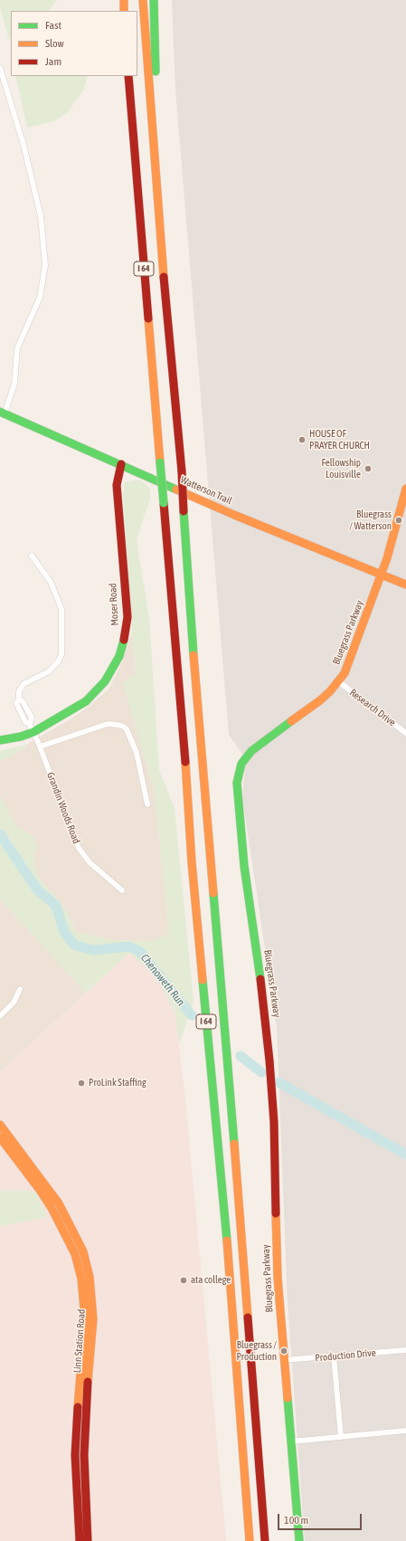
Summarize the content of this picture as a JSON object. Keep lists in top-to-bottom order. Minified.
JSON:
{"streets":{"main road":["I 64","Watterson Trail","Moser Road","Bluegrass Parkway","Linn Station Road"],"street":["Research Drive","Grandin Woods Road","Production Drive"]},"crossings":[["Watterson Trail","Moser Road"],["Watterson Trail","Bluegrass Parkway"],["Moser Road","Grandin Woods Road"],["Bluegrass Parkway","Research Drive"],["Bluegrass Parkway","Production Drive"]],"water":["Chenoweth Run"],"places":["HOUSE OF PRAYER CHURCH","Fellowship Louisville","Bluegrass / Watterson","ProLink Staffing","ata college","Bluegrass / Production"],"legend":["Fast","Slow","Jam"],"scale_bar":"100 m"}
